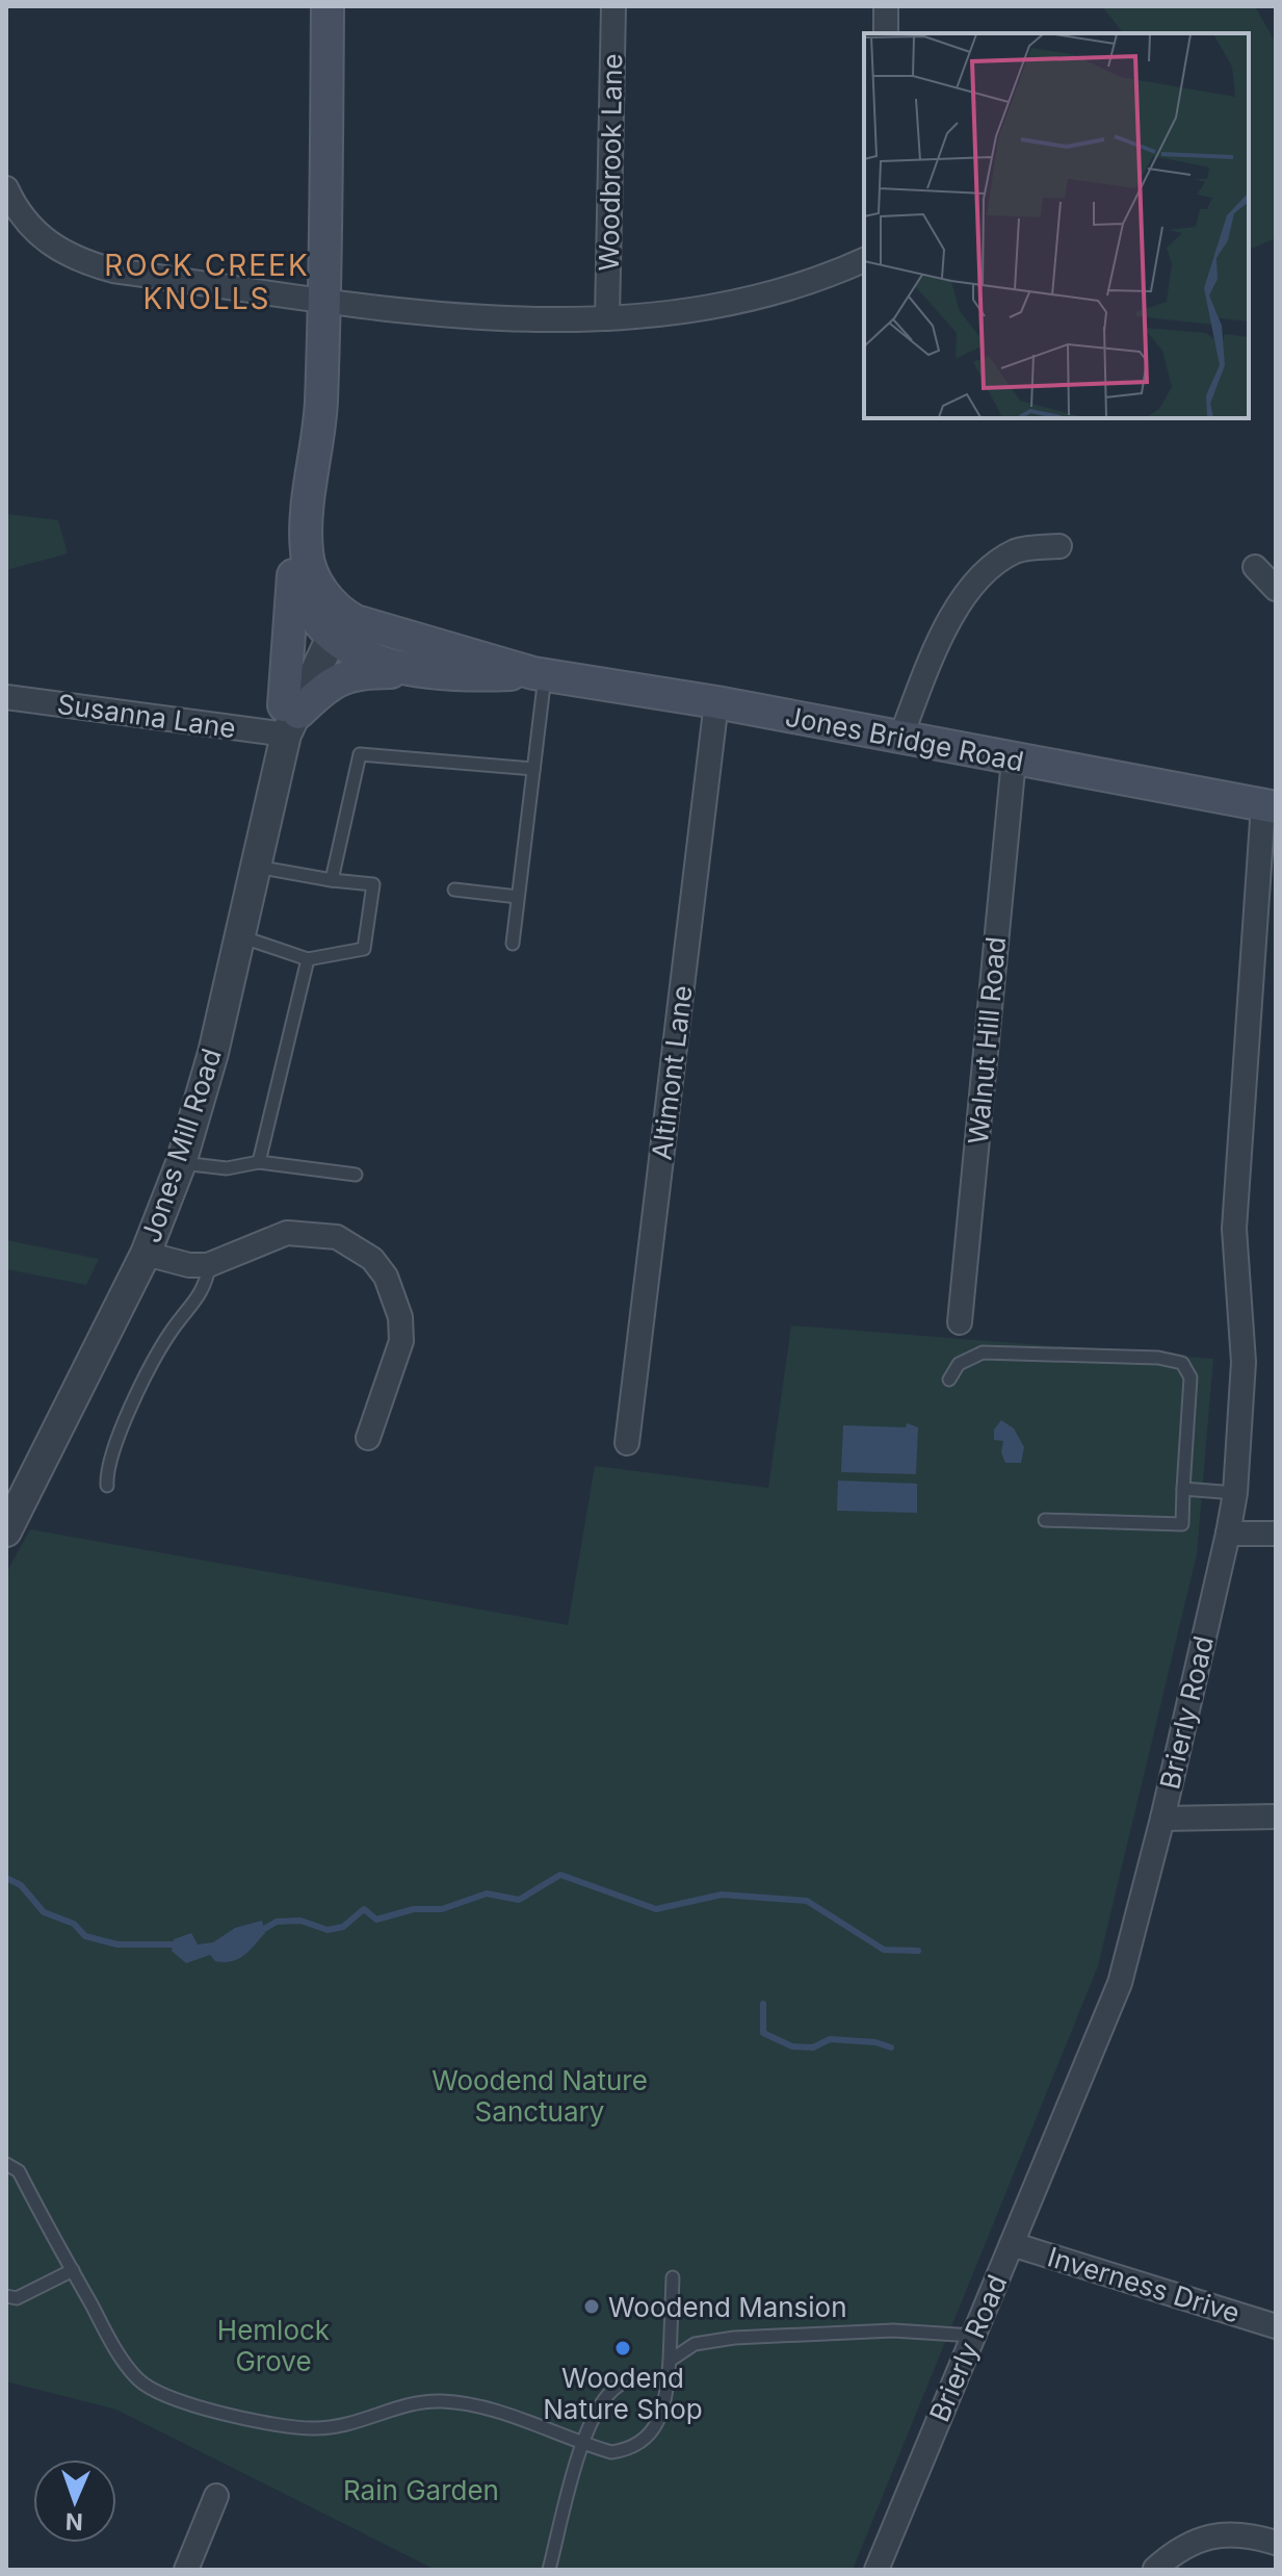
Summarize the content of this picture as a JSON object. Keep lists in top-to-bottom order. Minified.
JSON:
{"streets":{"main road":["Jones Bridge Road"],"street":["Woodbrook Lane","Susanna Lane","Walnut Hill Road","Altimont Lane","Jones Mill Road","Brierly Road","Inverness Drive"]},"crossings":[["Susanna Lane","Jones Mill Road"],["Jones Bridge Road","Walnut Hill Road"],["Jones Bridge Road","Altimont Lane"],["Jones Bridge Road","Jones Mill Road"],["Jones Bridge Road","Brierly Road"],["Brierly Road","Inverness Drive"]],"districts":["ROCK CREEK KNOLLS"],"parks":["Woodend Nature Sanctuary","Hemlock Grove","Rain Garden"],"places":["Woodend Mansion","Woodend Nature Shop"],"north":"bottom"}
